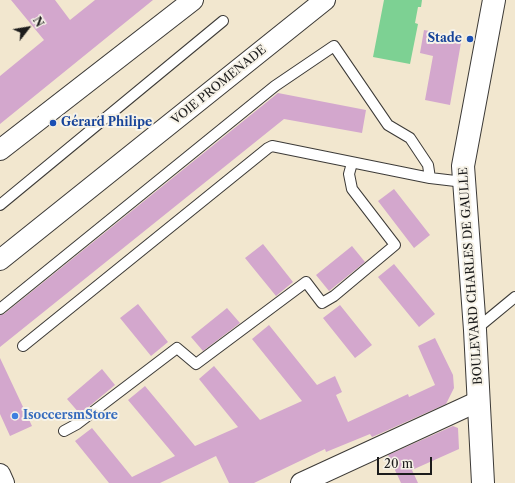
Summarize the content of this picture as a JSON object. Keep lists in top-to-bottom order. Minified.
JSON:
{"streets":{"main road":["BOULEVARD CHARLES DE GAULLE"],"street":["VOIE PROMENADE"]},"places":["Stade","Gérard Philipe","IsoccersmStore"],"scale_bar":"20 m","north":"top right"}
